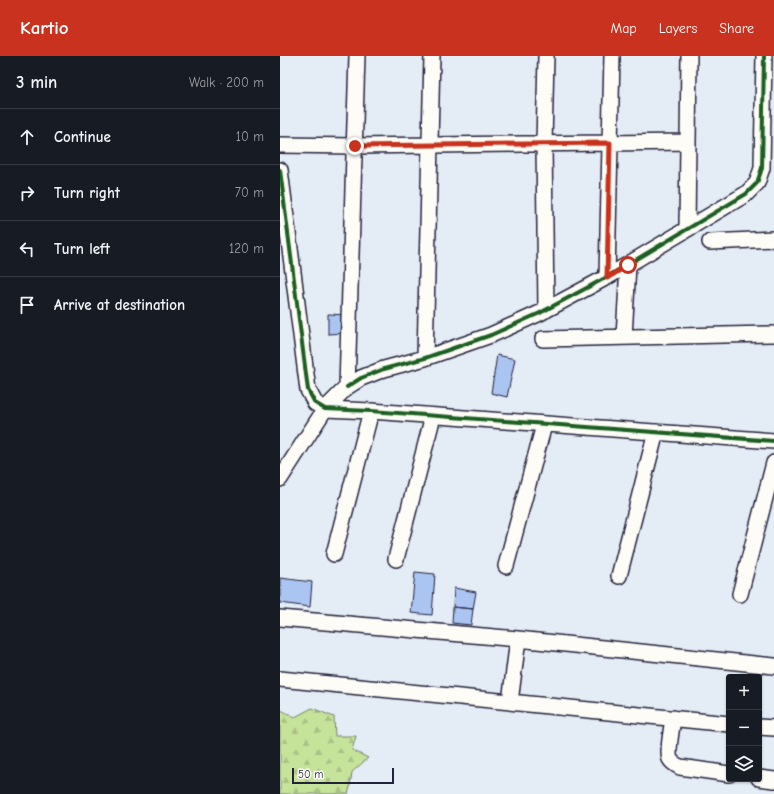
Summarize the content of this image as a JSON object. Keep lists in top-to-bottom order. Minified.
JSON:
{"scale_bar":"50 m","page":{"header":"Kartio","nav":["Map","Layers","Share"],"heading":["3 min","Walk · 200 m"],"list":[["Continue","10 m"],["Turn right","70 m"],["Turn left","120 m"],"Arrive at destination"],"map_buttons":["+","−"],"scale":"50 m"}}
